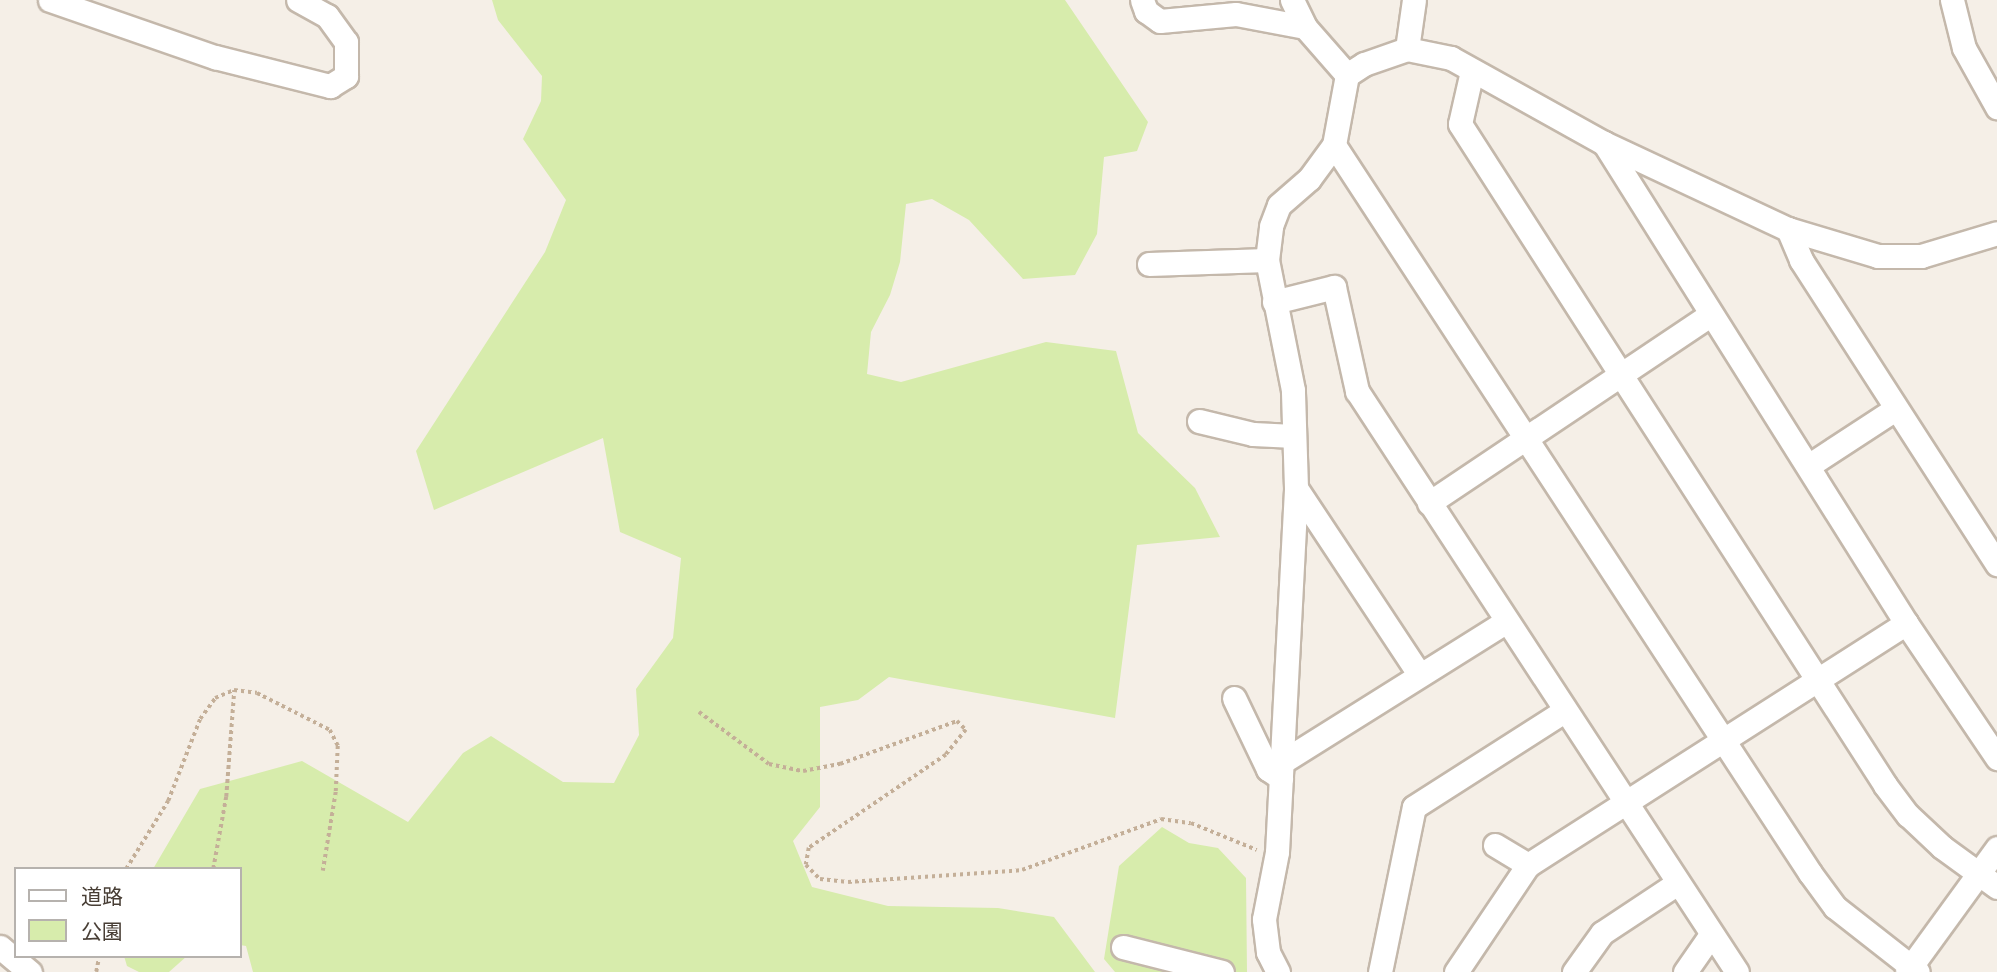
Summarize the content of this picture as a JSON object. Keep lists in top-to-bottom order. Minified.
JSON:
{"legend":["道路","公園"]}
